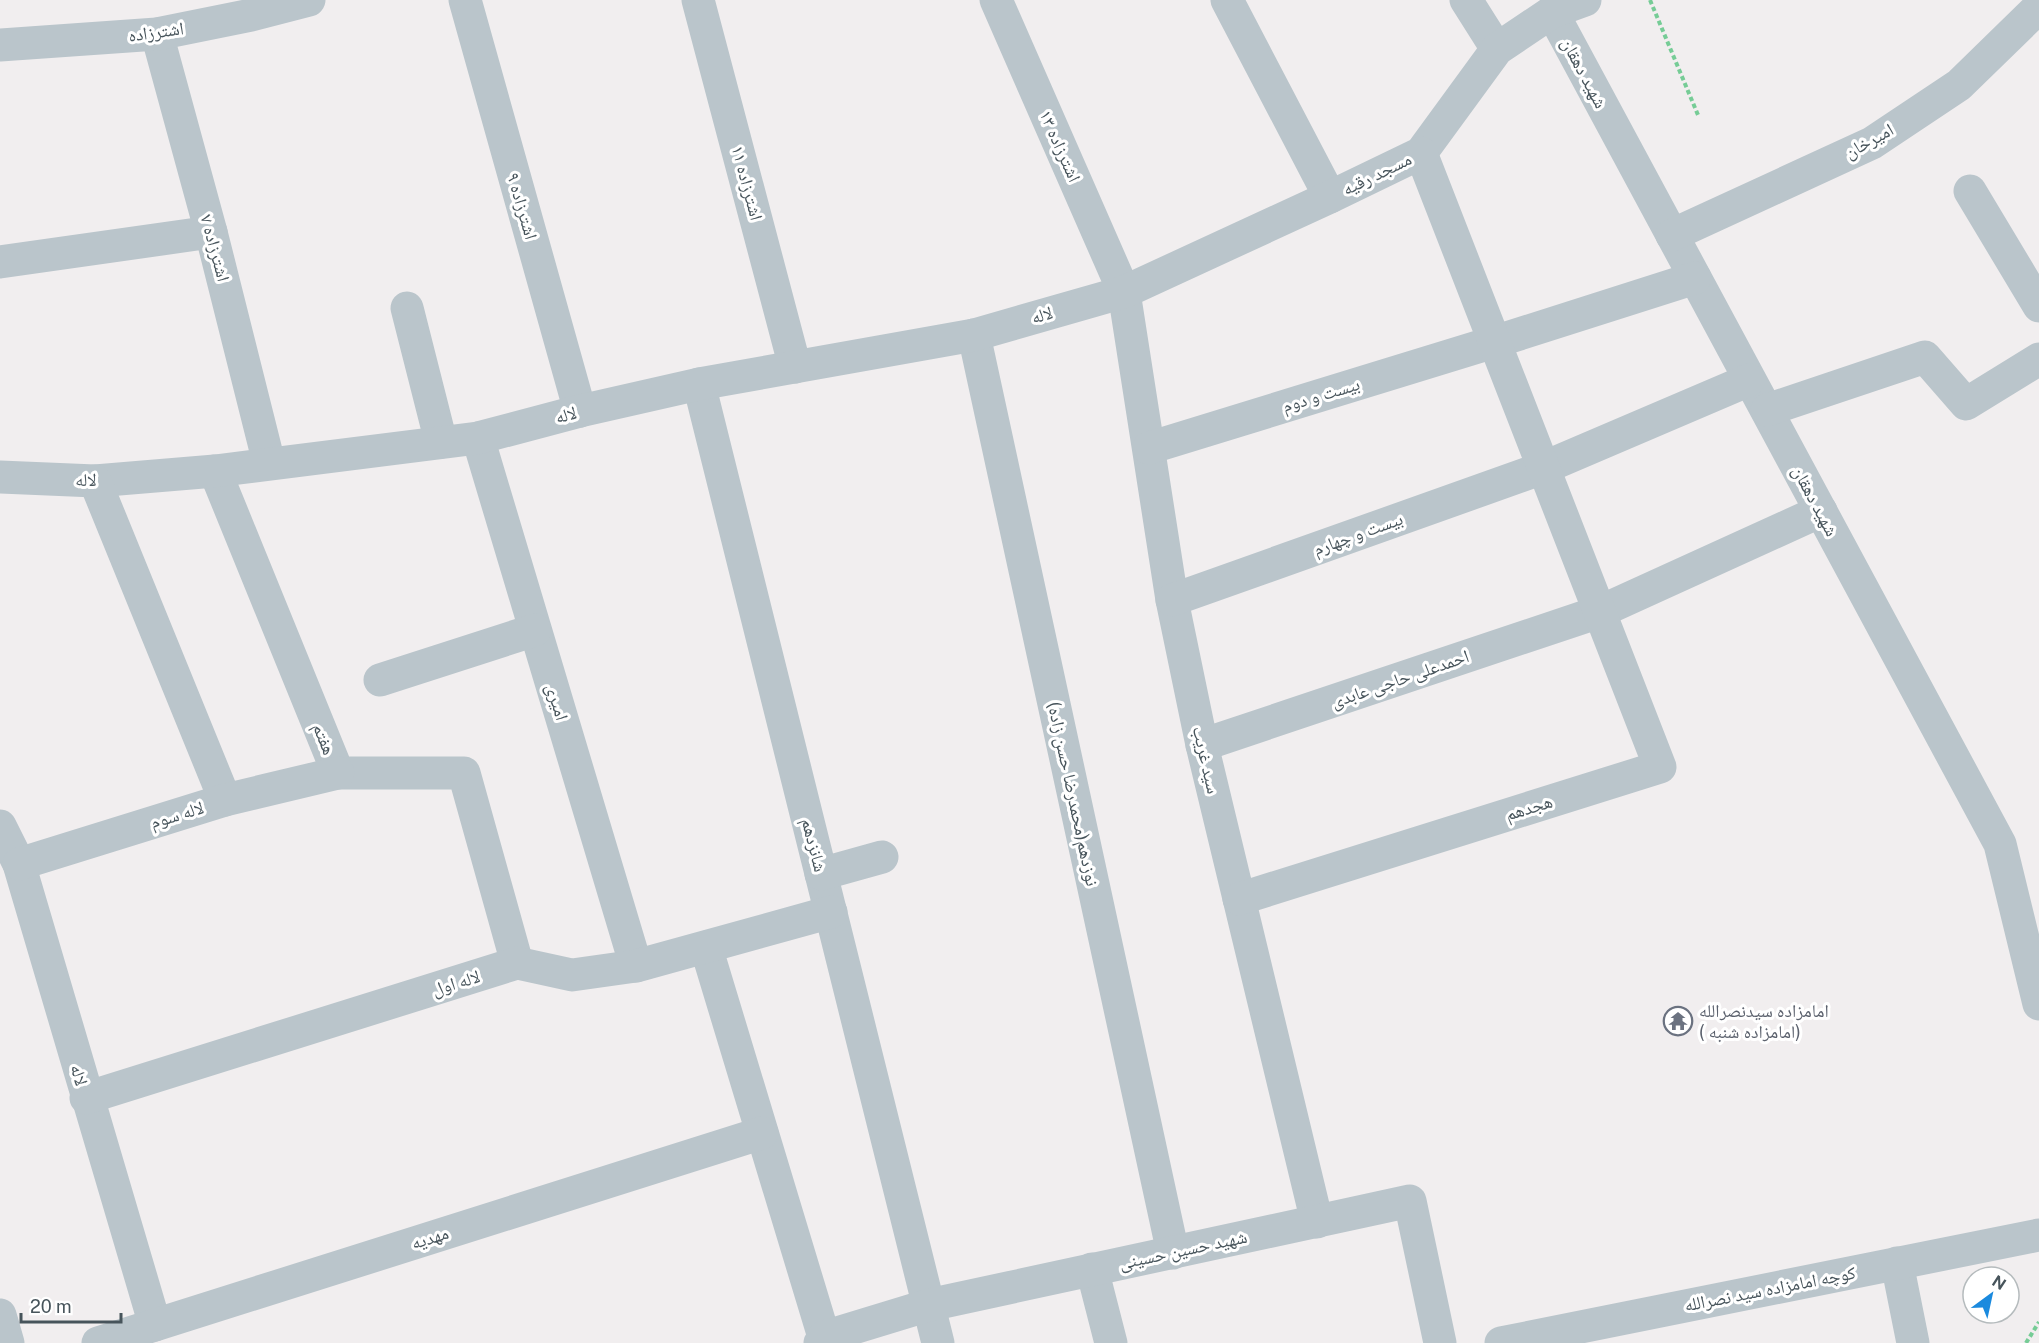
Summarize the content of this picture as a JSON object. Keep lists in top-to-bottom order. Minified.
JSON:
{"streets":{"street":["اشترزاده","شهید دهقان","امیرخان","اشترزاده ۱۳","مسجد رقیه","اشترزاده ۱۱","اشترزاده ۹","اشترزاده ۷","لاله","بیست و دوم","بیست و چهارم","احمدعلی حاجی عابدی","امیری","هفتم","سید غریب","نوزدهم(محمدرضا حسن زاده)","هجدهم","لاله سوم","شانزدهم","لاله اول","مهدیه","شهید حسین حسینی","کوچه امامزاده سید نصرالله"]},"crossings":[["اشترزاده","اشترزاده ۷"],["شهید دهقان","امیرخان"],["شهید دهقان","مسجد رقیه"],["شهید دهقان","بیست و دوم"],["شهید دهقان","بیست و چهارم"],["شهید دهقان","احمدعلی حاجی عابدی"],["اشترزاده ۱۳","مسجد رقیه"],["اشترزاده ۱۳","لاله"],["اشترزاده ۱۳","سید غریب"],["مسجد رقیه","لاله"],["مسجد رقیه","سید غریب"],["اشترزاده ۱۱","لاله"],["اشترزاده ۹","لاله"],["اشترزاده ۷","لاله"],["لاله","امیری"],["لاله","هفتم"],["لاله","سید غریب"],["لاله","نوزدهم(محمدرضا حسن زاده)"],["لاله","لاله سوم"],["لاله","شانزدهم"],["لاله","لاله اول"],["لاله","مهدیه"],["بیست و دوم","سید غریب"],["بیست و چهارم","سید غریب"],["احمدعلی حاجی عابدی","سید غریب"],["احمدعلی حاجی عابدی","هجدهم"],["امیری","لاله اول"],["هفتم","لاله سوم"],["هفتم","لاله اول"],["سید غریب","هجدهم"],["سید غریب","شهید حسین حسینی"],["نوزدهم(محمدرضا حسن زاده)","شهید حسین حسینی"],["شانزدهم","لاله اول"],["شانزدهم","شهید حسین حسینی"]],"places":{"temple":["امامزاده سیدنصرالله ( امامزاده شنبه)"]},"scale_bar":"20 m","north":"top right"}
